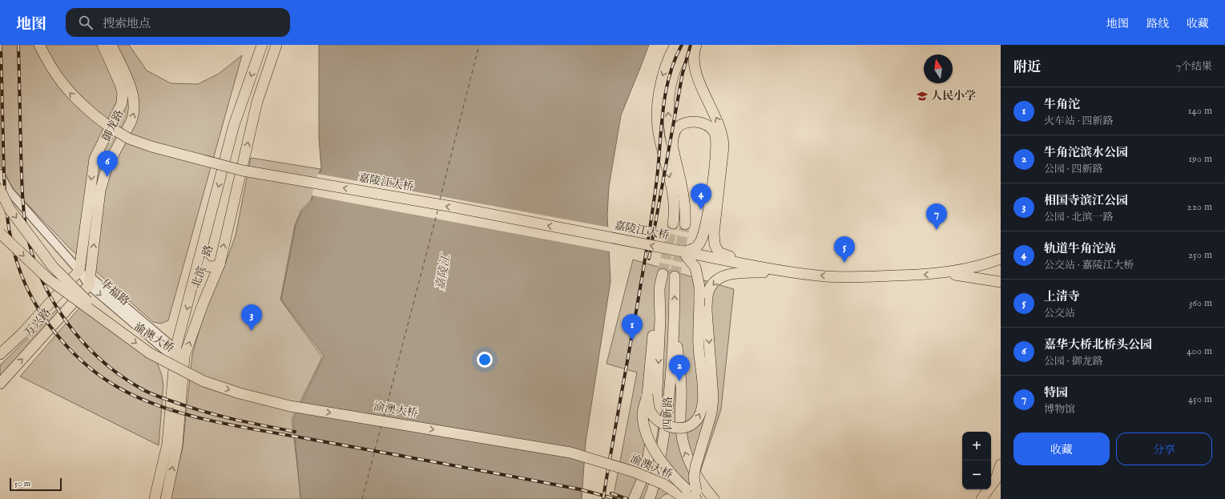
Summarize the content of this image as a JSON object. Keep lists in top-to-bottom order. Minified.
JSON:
{"streets":{"main road":["御龙路","嘉陵江大桥","北滨一路","万兴路","渝澳大桥","四新路"],"street":["华福路"]},"crossings":[["御龙路","华福路"],["御龙路","万兴路"],["北滨一路","华福路"],["华福路","万兴路"]],"one_way":["嘉陵江大桥","渝澳大桥"],"water":["嘉陵江"],"places":{"school or university":["人民小学"]},"scale_bar":"50 m","north":"top","page":{"header":"地图","search":"搜索地点","nav":["地图","路线","收藏"],"heading":["附近","7个结果"],"list":[{"mark":"1","name":"牛角沱","note":"火车站 · 四新路","value":"140 m"},{"mark":"2","name":"牛角沱滨水公园","note":"公园 · 四新路","value":"190 m"},{"mark":"3","name":"相国寺滨江公园","note":"公园 · 北滨一路","value":"220 m"},{"mark":"4","name":"轨道牛角沱站","note":"公交站 · 嘉陵江大桥","value":"250 m"},{"mark":"5","name":"上清寺","note":"公交站","value":"360 m"},{"mark":"6","name":"嘉华大桥北桥头公园","note":"公园 · 御龙路","value":"400 m"},{"mark":"7","name":"特园","note":"博物馆","value":"450 m"}],"pins":["6","4","7","5","3","1","2"],"buttons":["收藏","分享"],"map_buttons":["+","−"],"scale":"50 m"}}
